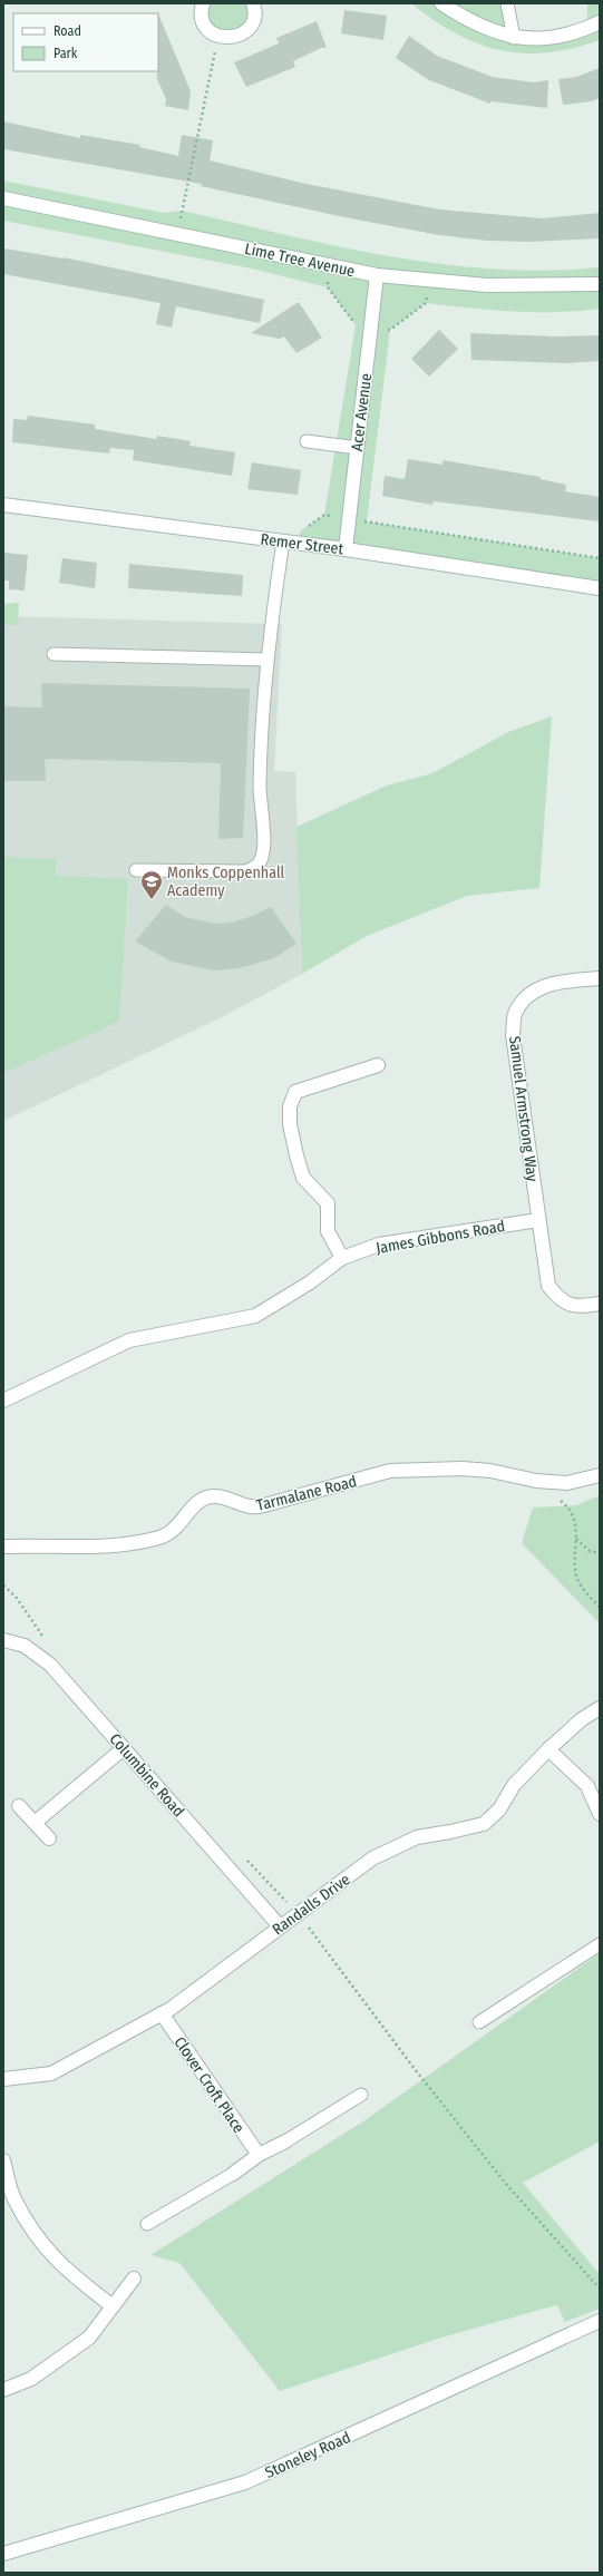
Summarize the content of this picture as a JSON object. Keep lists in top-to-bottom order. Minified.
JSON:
{"streets":{"street":["Lime Tree Avenue","Acer Avenue","Remer Street","Samuel Armstrong Way","James Gibbons Road","Tarmalane Road","Columbine Road","Randalls Drive","Clover Croft Place","Stoneley Road"]},"crossings":[["Lime Tree Avenue","Acer Avenue"],["Acer Avenue","Remer Street"],["Samuel Armstrong Way","James Gibbons Road"],["Columbine Road","Randalls Drive"],["Randalls Drive","Clover Croft Place"]],"places":{"school or university":["Monks Coppenhall Academy"]},"legend":["Road","Park"]}
